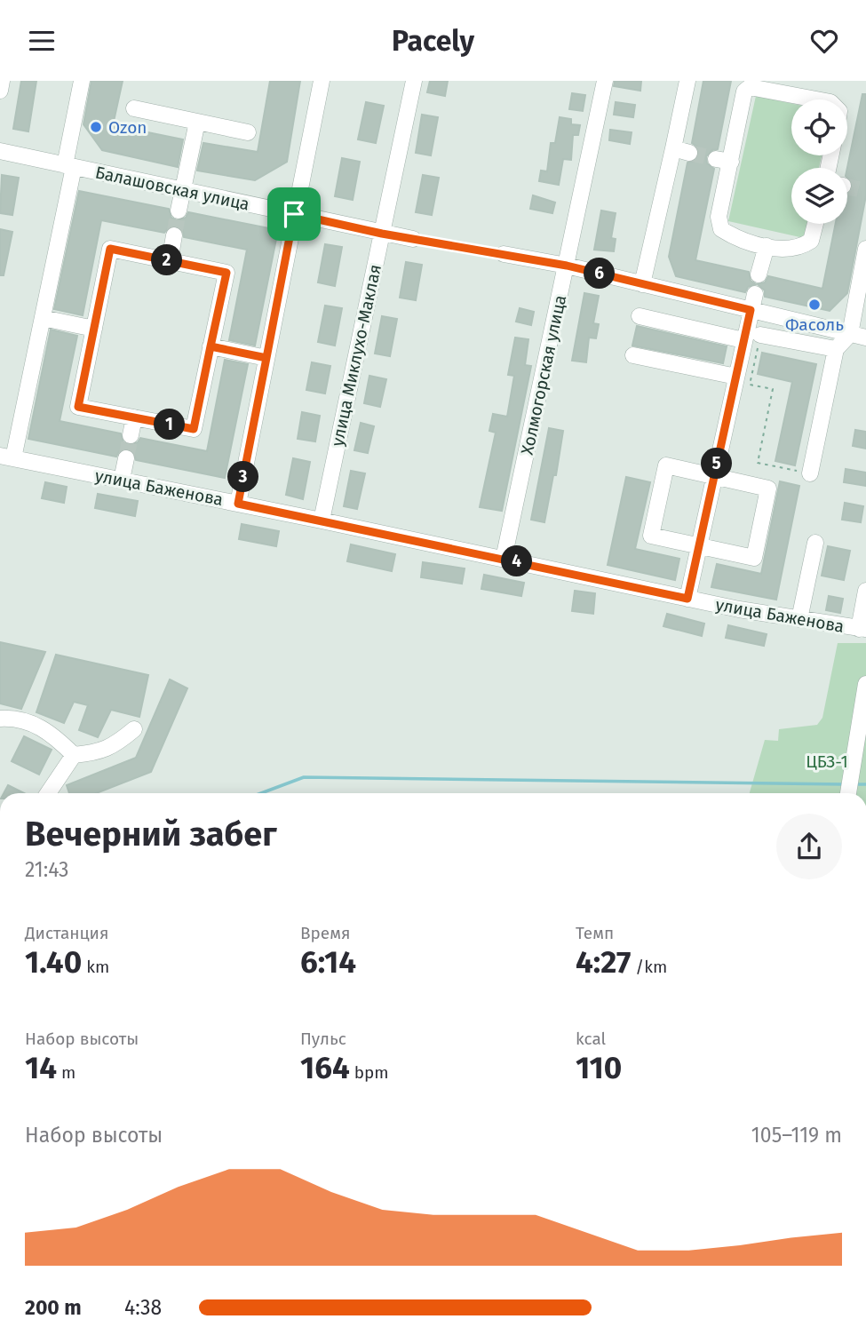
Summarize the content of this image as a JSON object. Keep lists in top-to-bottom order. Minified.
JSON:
{"streets":{"street":["Балашовская улица","улица Миклухо-Маклая","Холмогорская улица","улица Баженова"]},"crossings":[["Балашовская улица","улица Миклухо-Маклая"],["улица Миклухо-Маклая","улица Баженова"],["Холмогорская улица","улица Баженова"]],"parks":["ЦБЗ-1"],"places":["Ozon","Фасоль"],"page":{"header":"Pacely","pins":["2","6","1","5","3","4"],"heading":["Вечерний забег","21:43"],"stats":[["Дистанция","1.40 km"],["Время","6:14"],["Темп","4:27 /km"],["Набор высоты","14 m"],["Пульс","164 bpm"],["kcal","110"]],"chart":["Набор высоты","105–119 m"],"list":[{"name":"200 m","note":"4:38"}]}}
